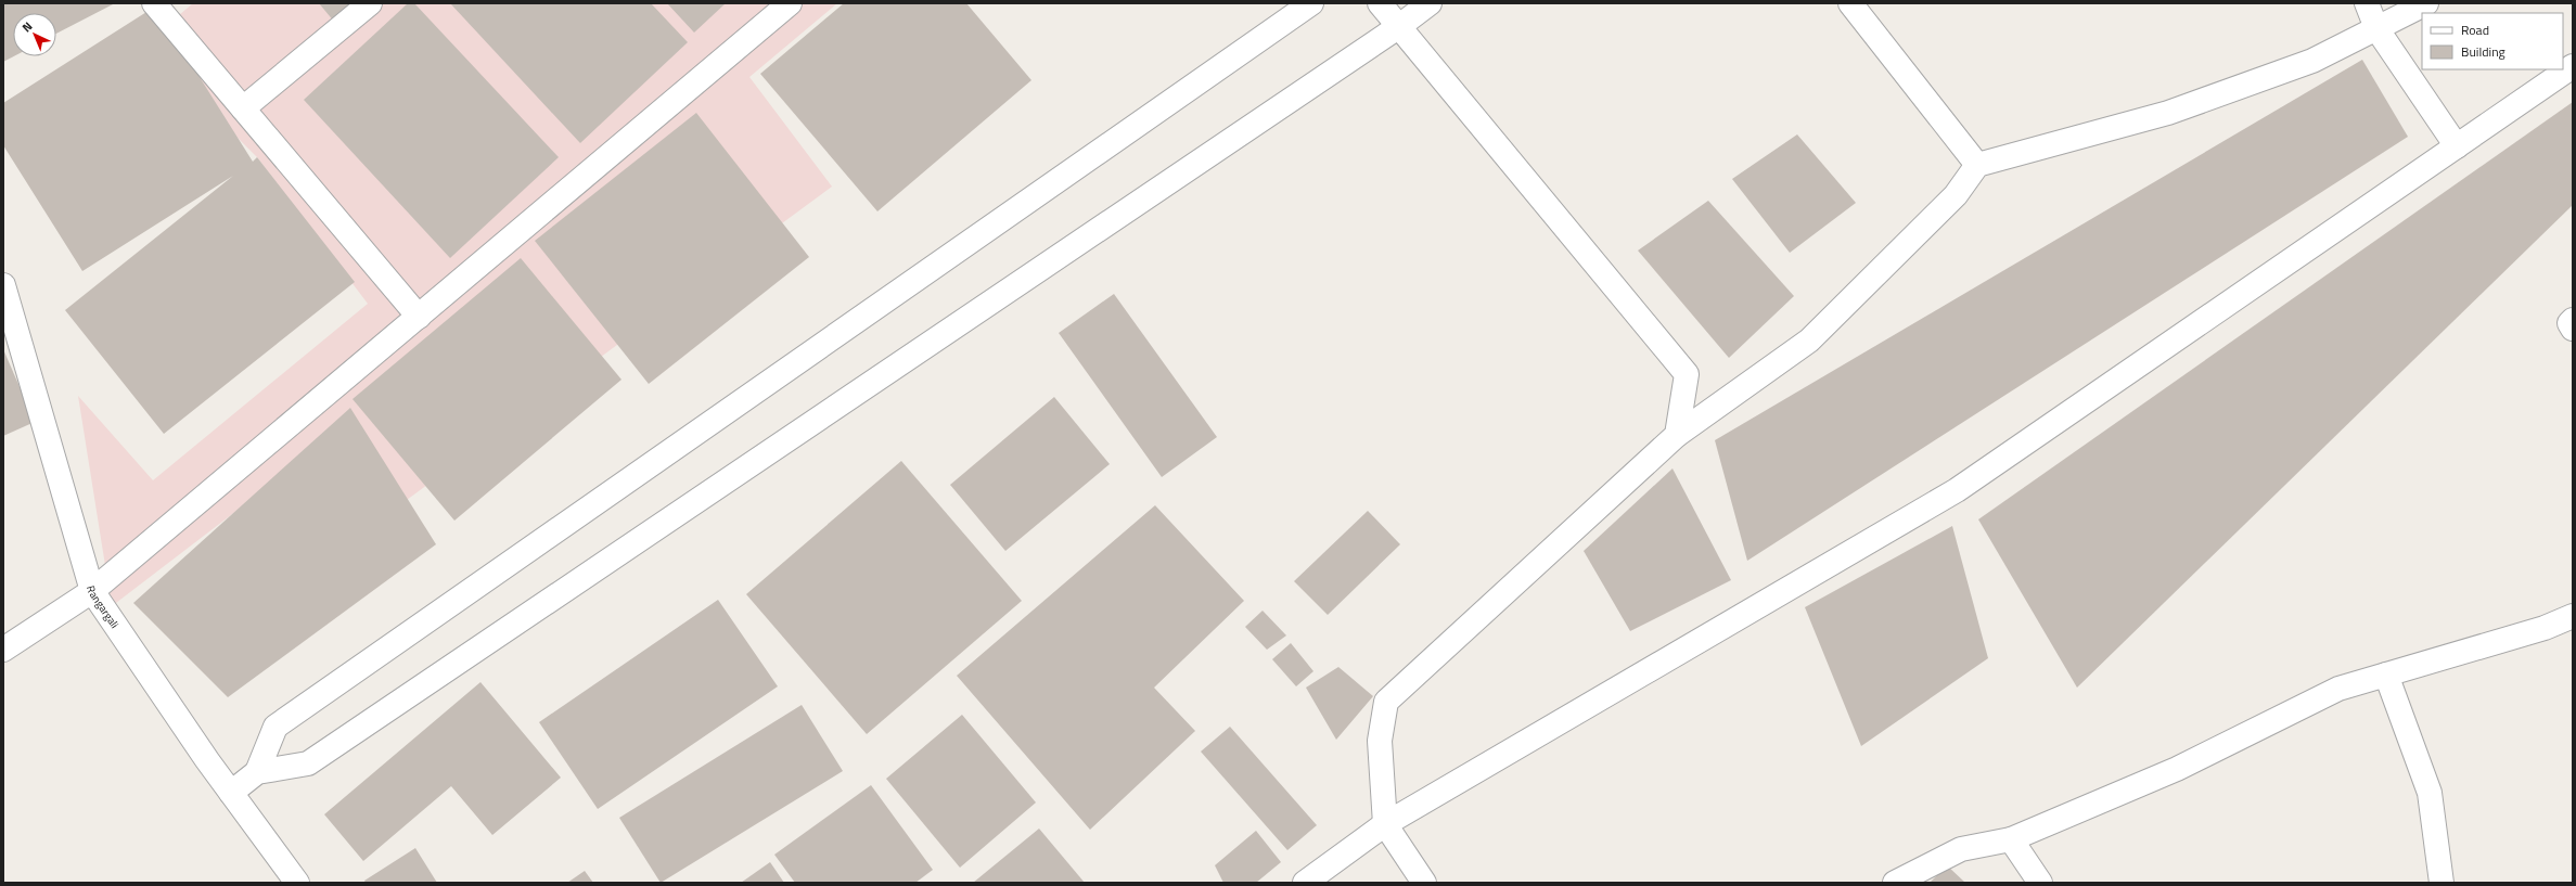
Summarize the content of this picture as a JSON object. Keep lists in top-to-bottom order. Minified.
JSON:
{"streets":{"street":["Rangargali"]},"legend":["Road","Building"],"north":"top left"}
